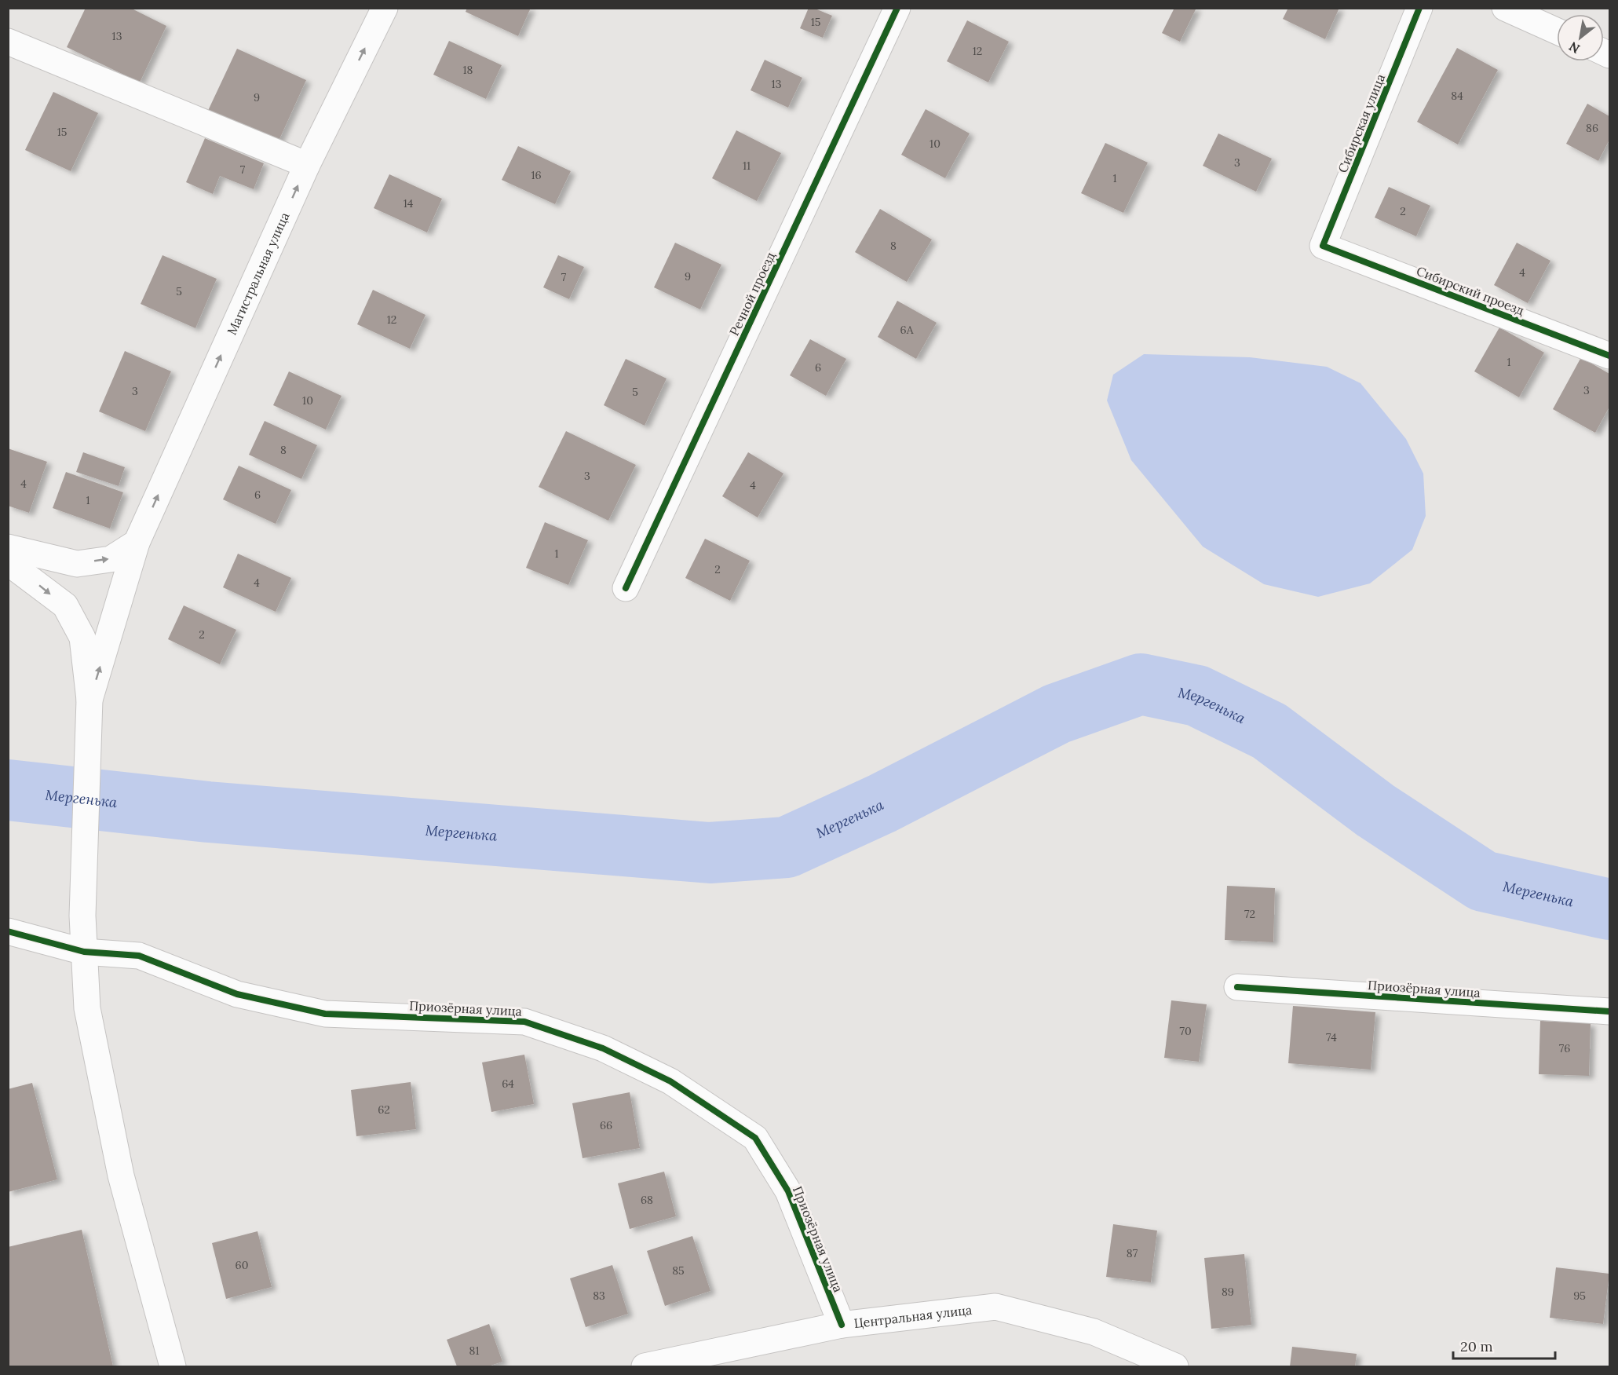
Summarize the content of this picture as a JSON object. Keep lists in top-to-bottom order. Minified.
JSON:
{"streets":{"street":["Сибирская улица","Магистральная улица","Сибирский проезд","Речной проезд","Приозёрная улица","Центральная улица"]},"crossings":[["Сибирская улица","Сибирский проезд"],["Приозёрная улица","Центральная улица"]],"one_way":["Магистральная улица"],"water":["Мергенька"],"house_numbers":["15","13","12","18","13","84","9","86","15","10","3","11","7","16","1","14","2","8","4","9","7","5","12","6А","1","6","3","3","5","10","8","3","4","4","6","1","1","2","4","2","72","70","74","76","64","62","66","68","87","60","85","89","83","95","81"],"scale_bar":"20 m","north":"bottom left"}
